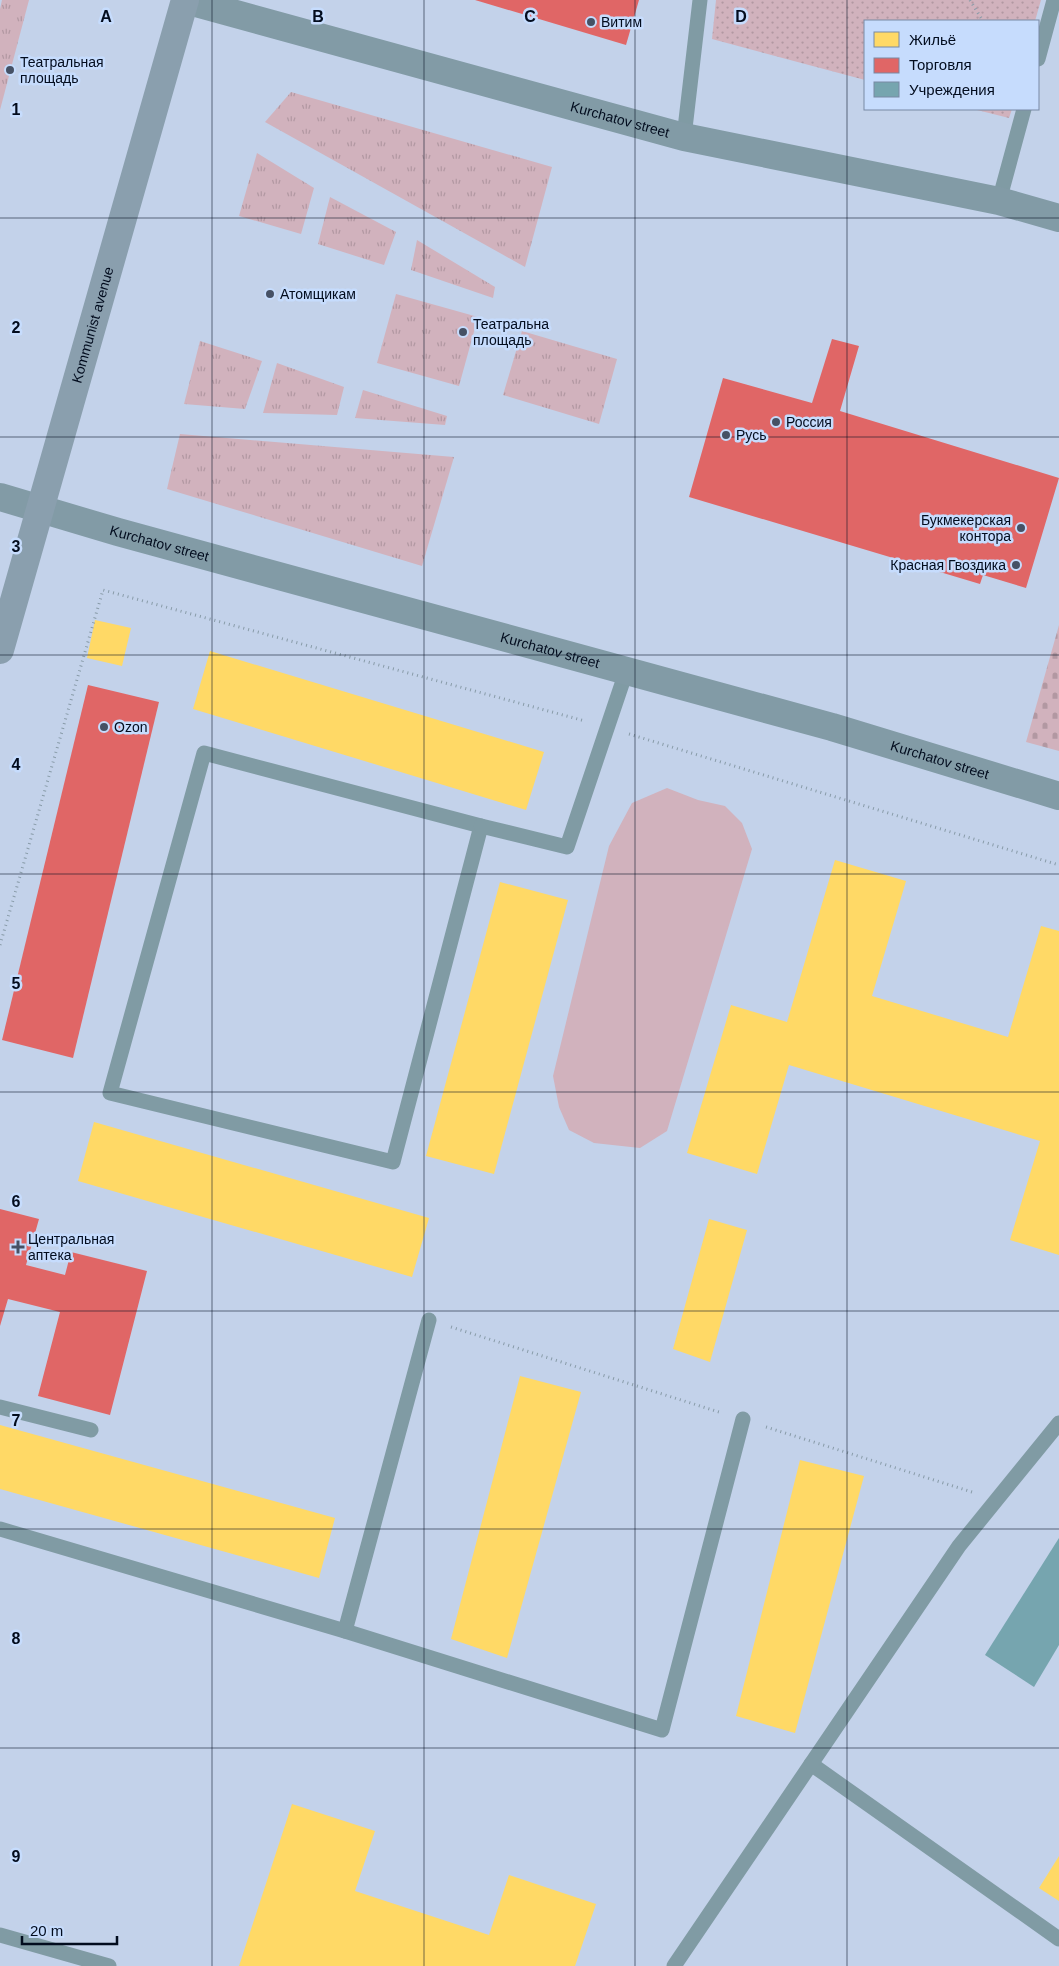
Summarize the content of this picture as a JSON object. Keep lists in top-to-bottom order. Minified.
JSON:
{"streets":{"main road":["Kommunist avenue"],"street":["Kurchatov street"]},"crossings":[["Kurchatov street","Kommunist avenue"]],"places":{"other":["Витим","Театральная площадь","Атомщикам","Театральна площадь","Россия","Русь","Букмекерская контора","Красная Гвоздика","Ozon"],"health":["Центральная аптека"]},"legend":["Жильё","Торговля","Учреждения"],"scale_bar":"20 m","grid":{"columns":["A","B","C","D"],"rows":["1","2","3","4","5","6","7","8","9"]}}
